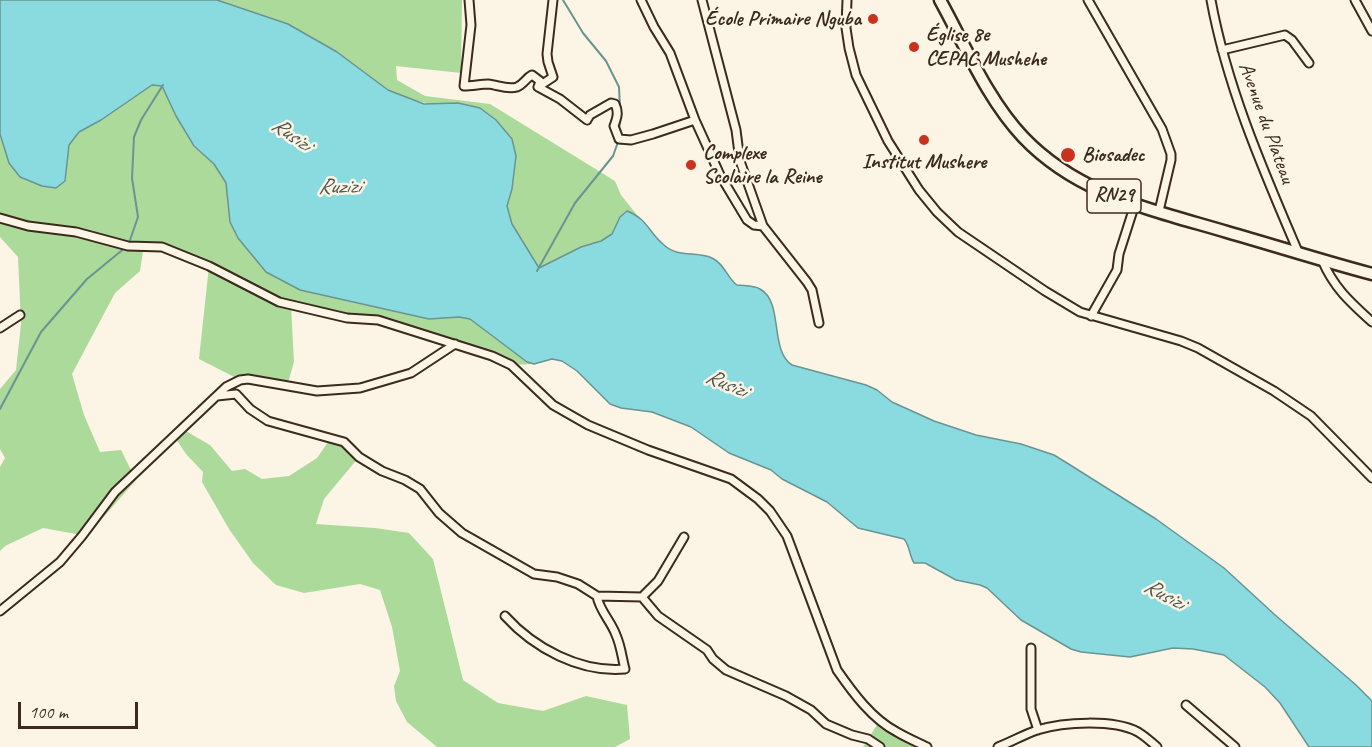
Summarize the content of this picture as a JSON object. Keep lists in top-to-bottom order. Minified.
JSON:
{"streets":{"main road":["RN29"],"street":["Avenue du Plateau"]},"crossings":[["Avenue du Plateau","RN29"]],"water":["Rusizi","Ruzizi"],"places":["École Primaire Nguba","Église 8e CEPAC Mushehe","Institut Mushere","Biosadec","Complexe Scolaire la Reine"],"scale_bar":"100 m"}
